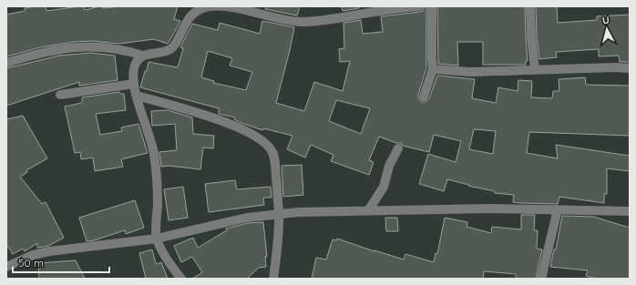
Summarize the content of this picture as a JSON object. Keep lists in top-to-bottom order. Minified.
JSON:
{"scale_bar":"50 m","north":"top"}
